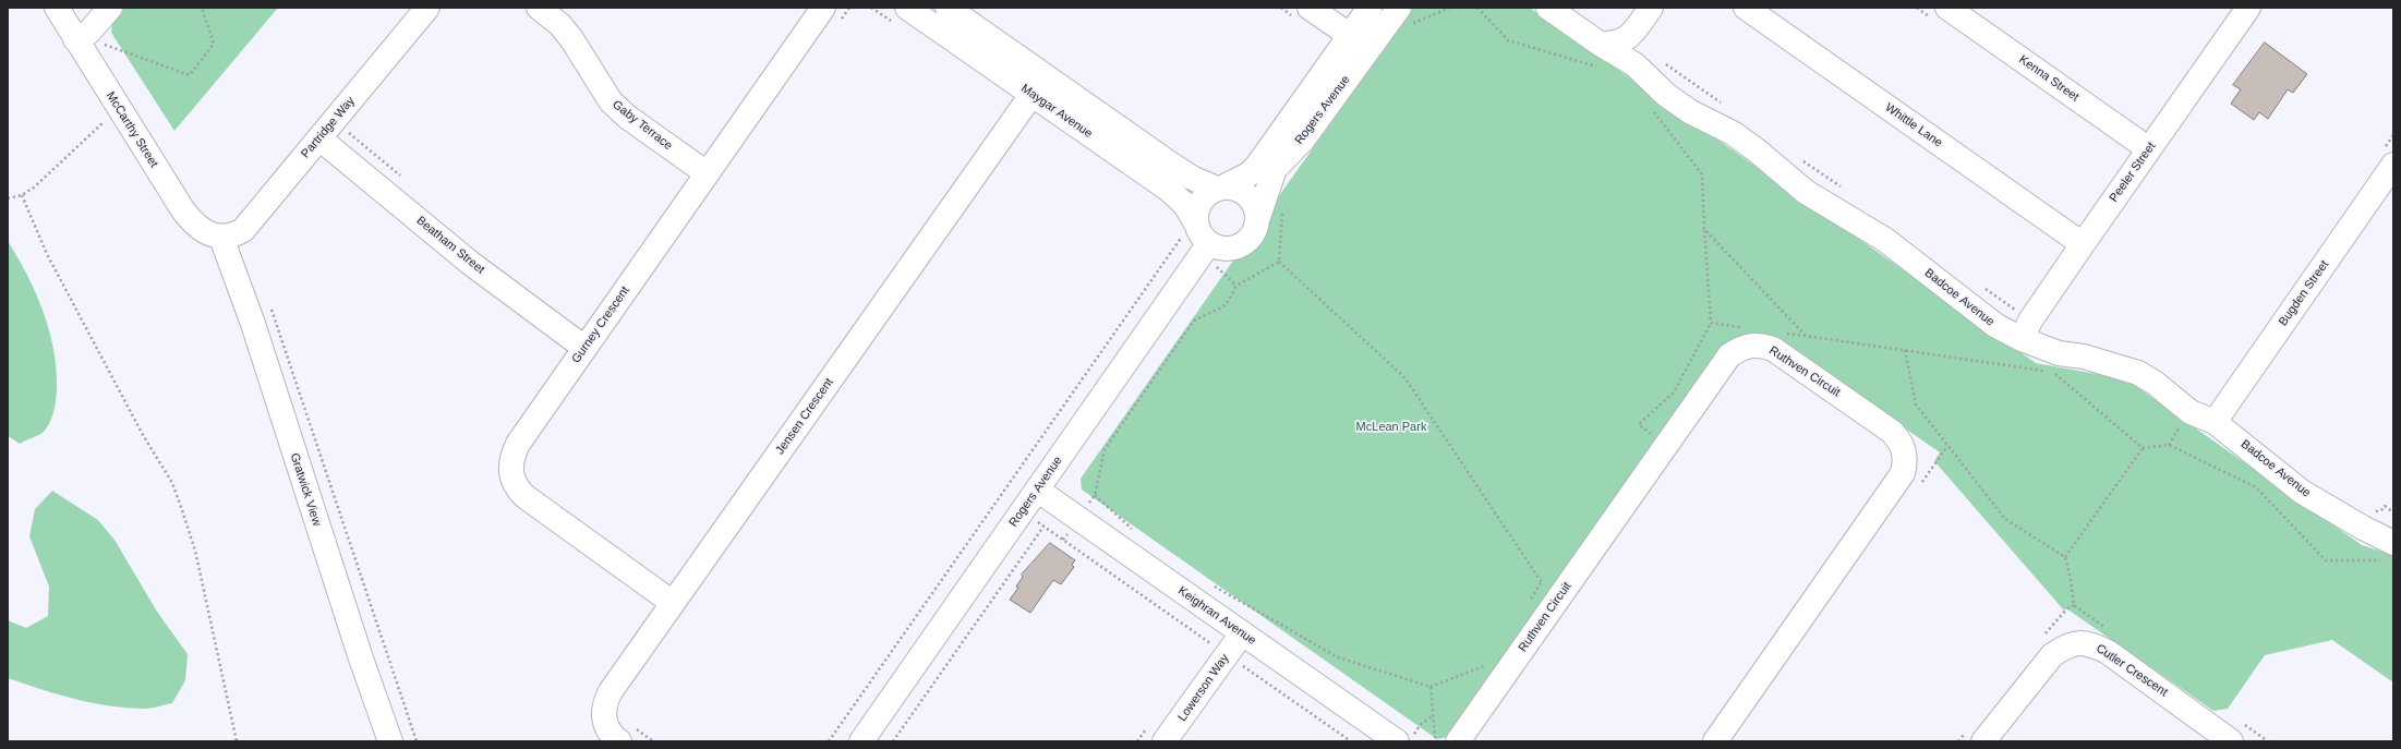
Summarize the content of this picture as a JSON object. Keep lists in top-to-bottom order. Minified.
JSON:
{"streets":{"street":["Kenna Street","Rogers Avenue","Maygar Avenue","Gaby Terrace","Whittle Lane","Partridge Way","McCarthy Street","Peeler Street","Beatham Street","Bugden Street","Badcoe Avenue","Gurney Crescent","Ruthven Circuit","Jensen Crescent","Gratwick View","Keighran Avenue","Cutler Crescent","Lowerson Way"]},"crossings":[["Kenna Street","Peeler Street"],["Rogers Avenue","Maygar Avenue"],["Rogers Avenue","Keighran Avenue"],["Maygar Avenue","Jensen Crescent"],["Gaby Terrace","Gurney Crescent"],["Whittle Lane","Peeler Street"],["Partridge Way","McCarthy Street"],["Partridge Way","Beatham Street"],["Partridge Way","Gratwick View"],["McCarthy Street","Gratwick View"],["Peeler Street","Badcoe Avenue"],["Beatham Street","Gurney Crescent"],["Bugden Street","Badcoe Avenue"],["Gurney Crescent","Jensen Crescent"],["Keighran Avenue","Lowerson Way"]],"parks":["McLean Park"]}
